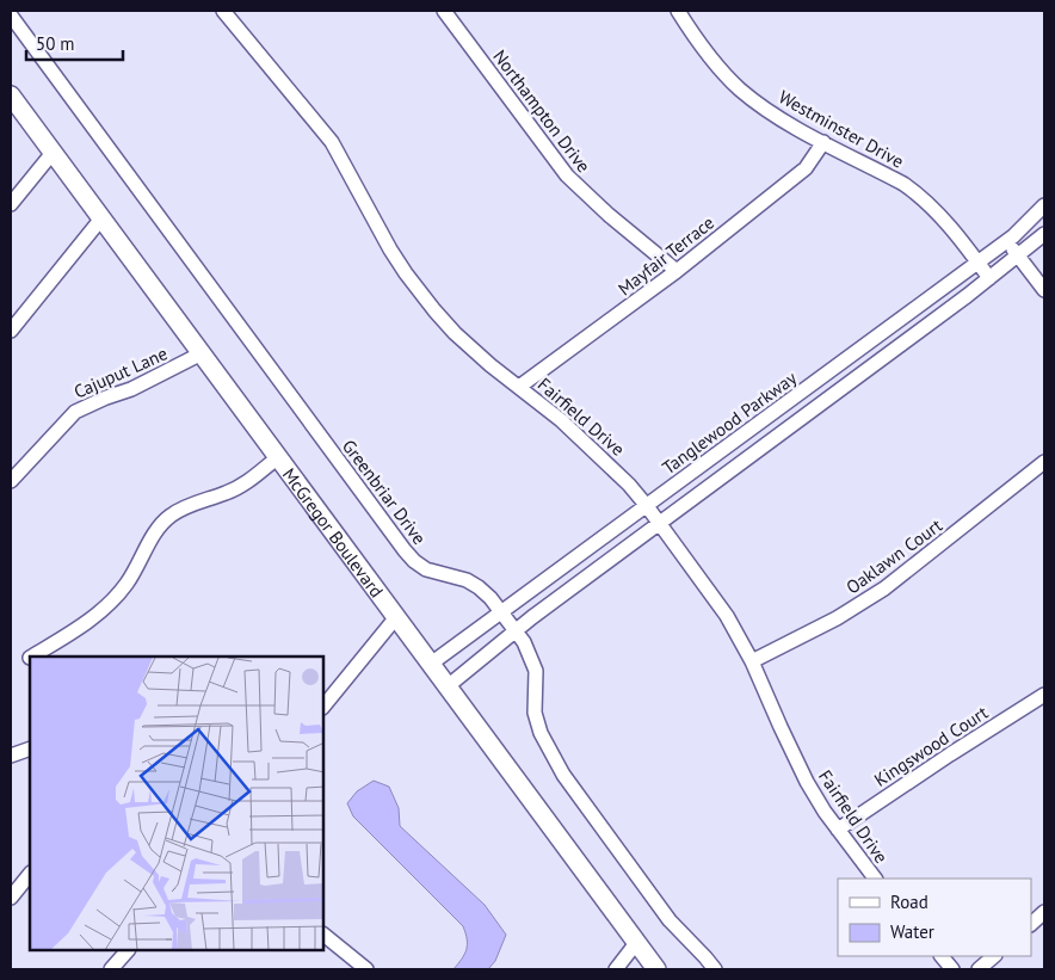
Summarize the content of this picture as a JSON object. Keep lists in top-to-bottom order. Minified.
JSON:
{"streets":{"main road":["McGregor Boulevard"],"street":["Northampton Drive","Westminster Drive","Mayfair Terrace","Cajuput Lane","Fairfield Drive","Tanglewood Parkway","Greenbriar Drive","Oaklawn Court","Kingswood Court"]},"crossings":[["Northampton Drive","Mayfair Terrace"],["Westminster Drive","Mayfair Terrace"],["Westminster Drive","Tanglewood Parkway"],["Mayfair Terrace","Fairfield Drive"],["Cajuput Lane","McGregor Boulevard"],["Fairfield Drive","Tanglewood Parkway"],["Fairfield Drive","Oaklawn Court"],["Fairfield Drive","Kingswood Court"],["Tanglewood Parkway","Greenbriar Drive"],["Tanglewood Parkway","McGregor Boulevard"]],"legend":["Road","Water"],"scale_bar":"50 m"}
